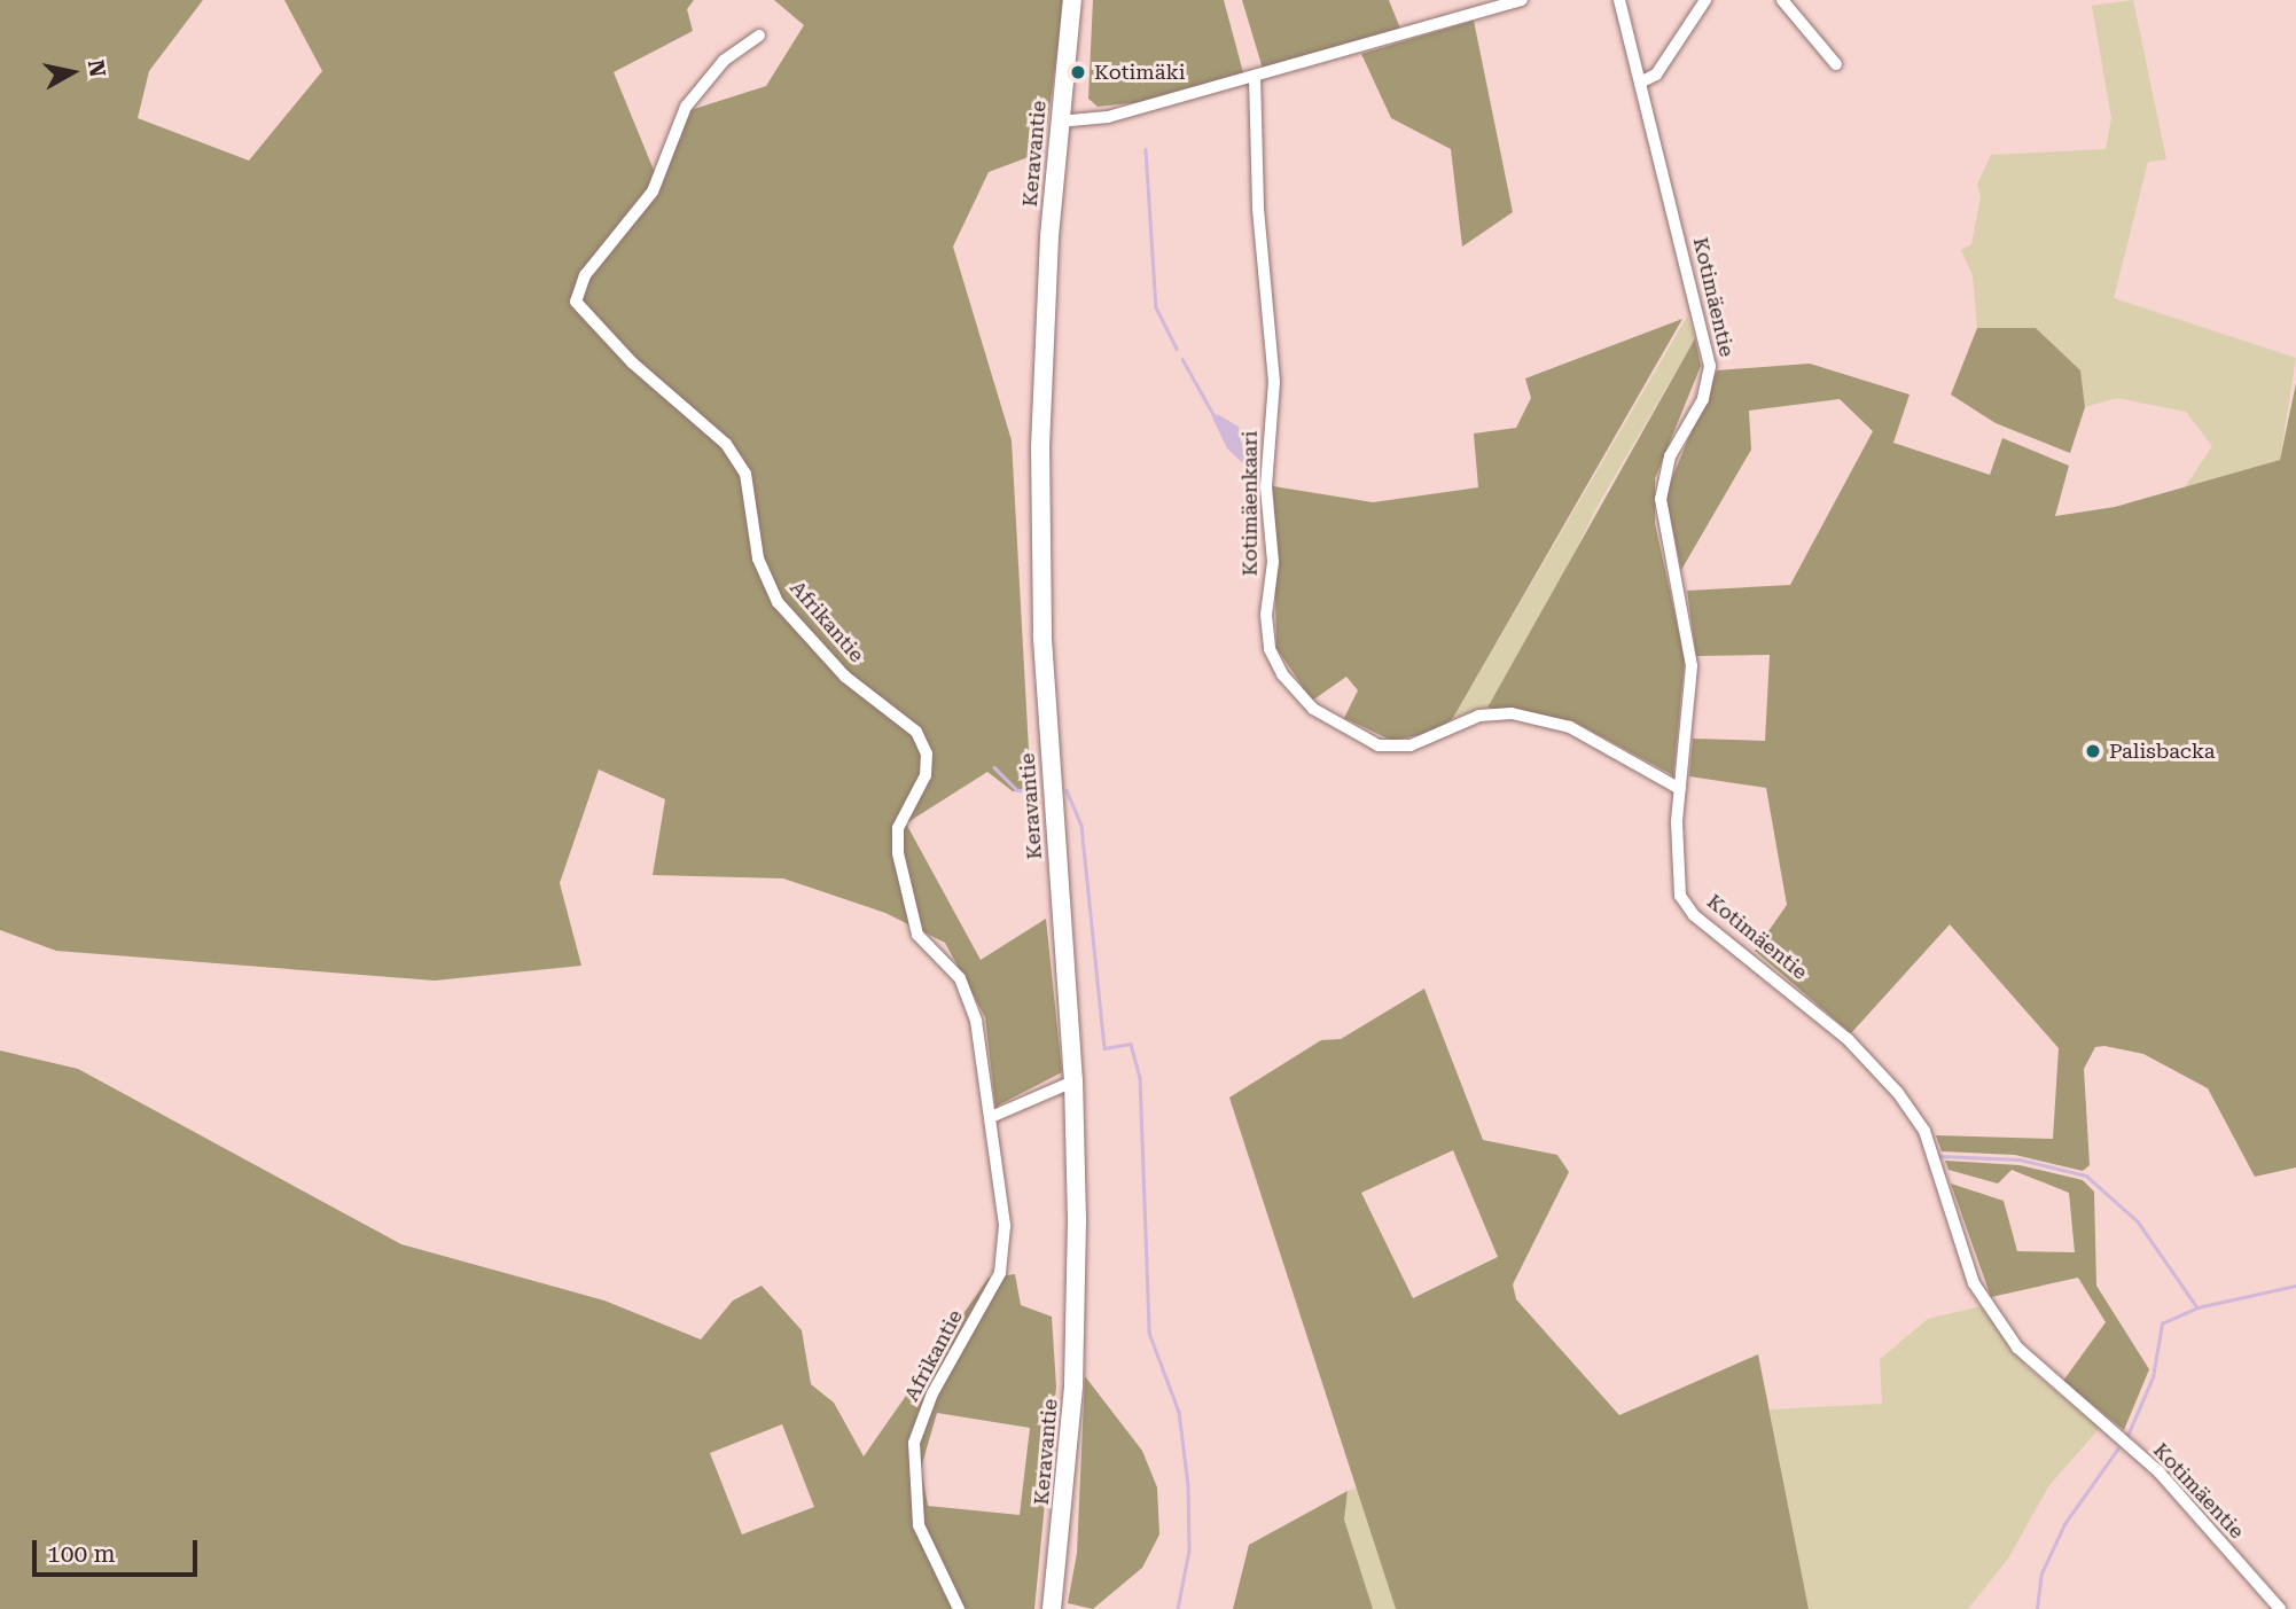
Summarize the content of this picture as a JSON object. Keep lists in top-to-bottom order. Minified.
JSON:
{"streets":{"main road":["Keravantie"],"street":["Kotimäentie","Kotimäenkaari","Afrikantie"]},"crossings":[["Kotimäentie","Kotimäenkaari"]],"places":["Kotimäki","Palisbacka"],"scale_bar":"100 m","north":"right"}
